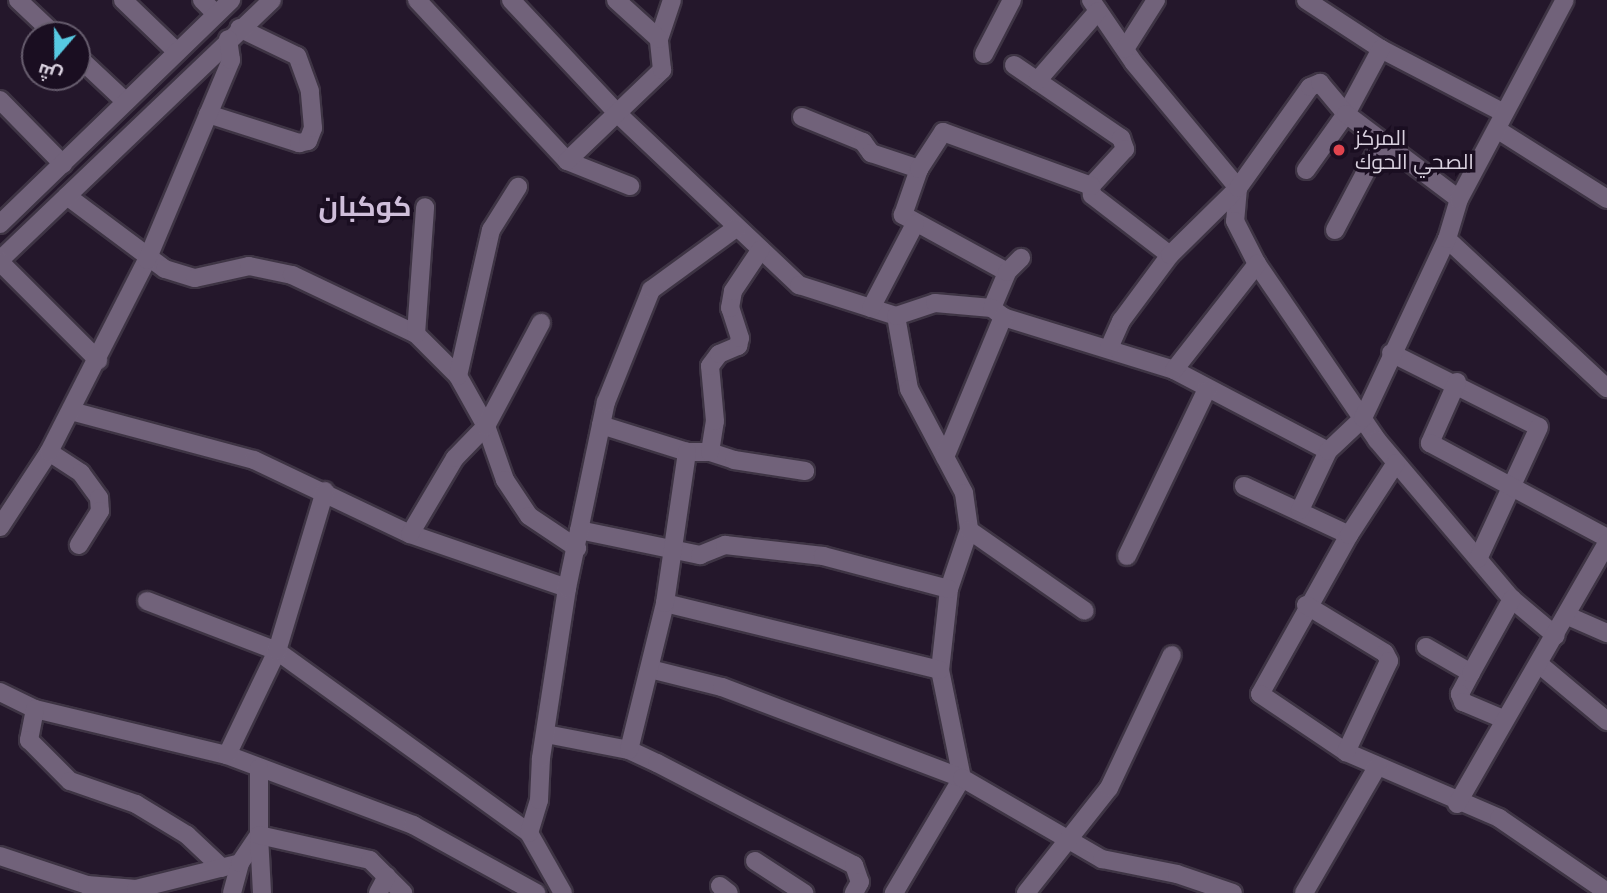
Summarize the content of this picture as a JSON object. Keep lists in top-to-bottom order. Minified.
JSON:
{"districts":["كوكبان"],"places":["المركز الصحي الحوك"],"north":"bottom"}
